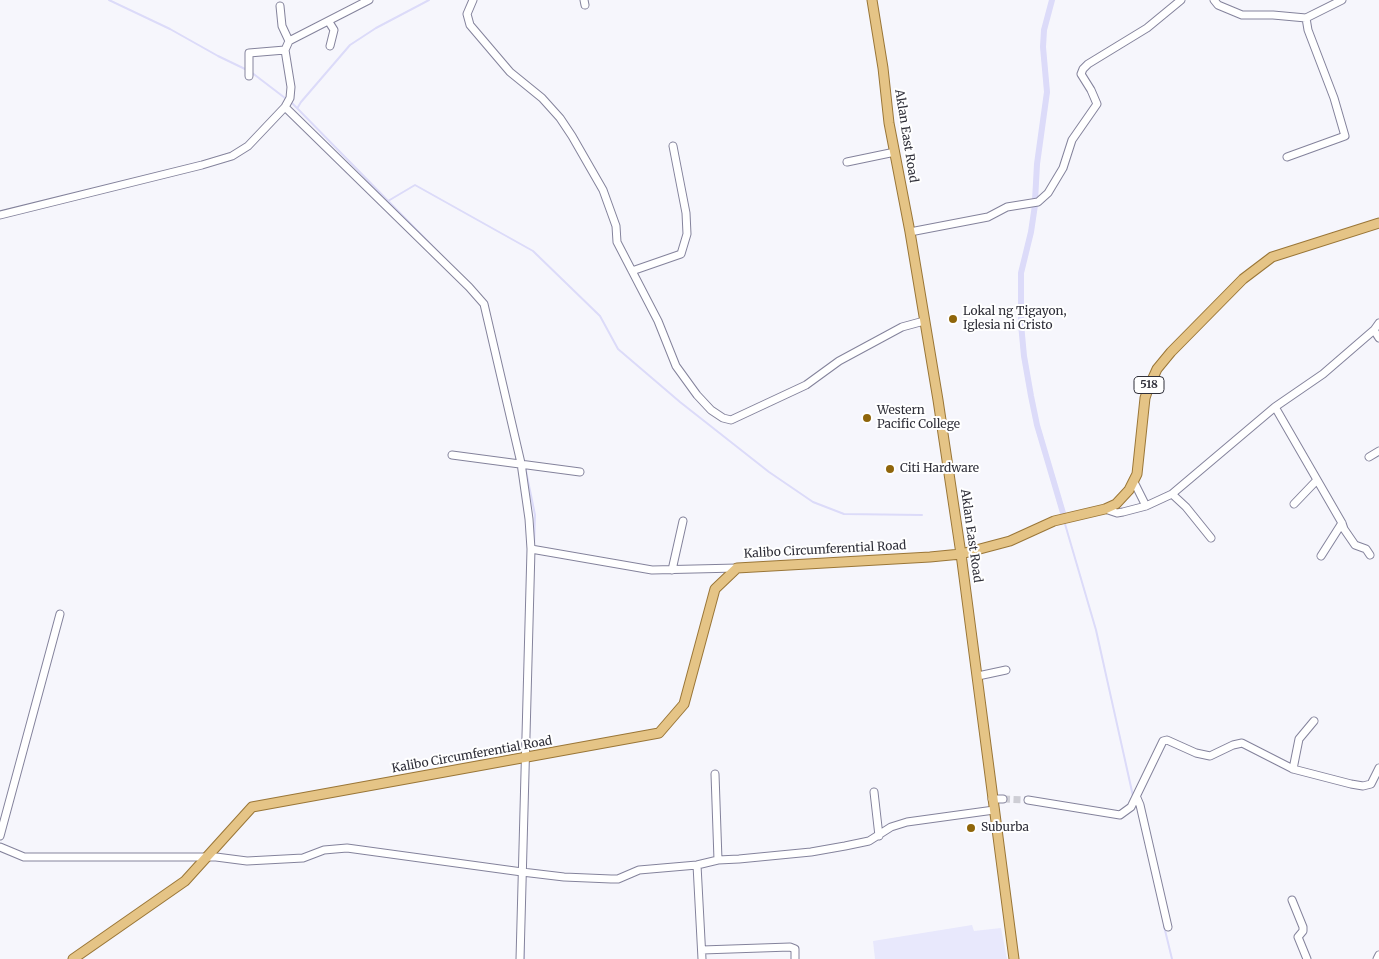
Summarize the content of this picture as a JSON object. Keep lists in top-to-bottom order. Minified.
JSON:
{"streets":{"main road":["Aklan East Road","518","Kalibo Circumferential Road"]},"crossings":[["Aklan East Road","Kalibo Circumferential Road"]],"places":["Lokal ng Tigayon, Iglesia ni Cristo","Western Pacific College","Citi Hardware","Suburba"]}
